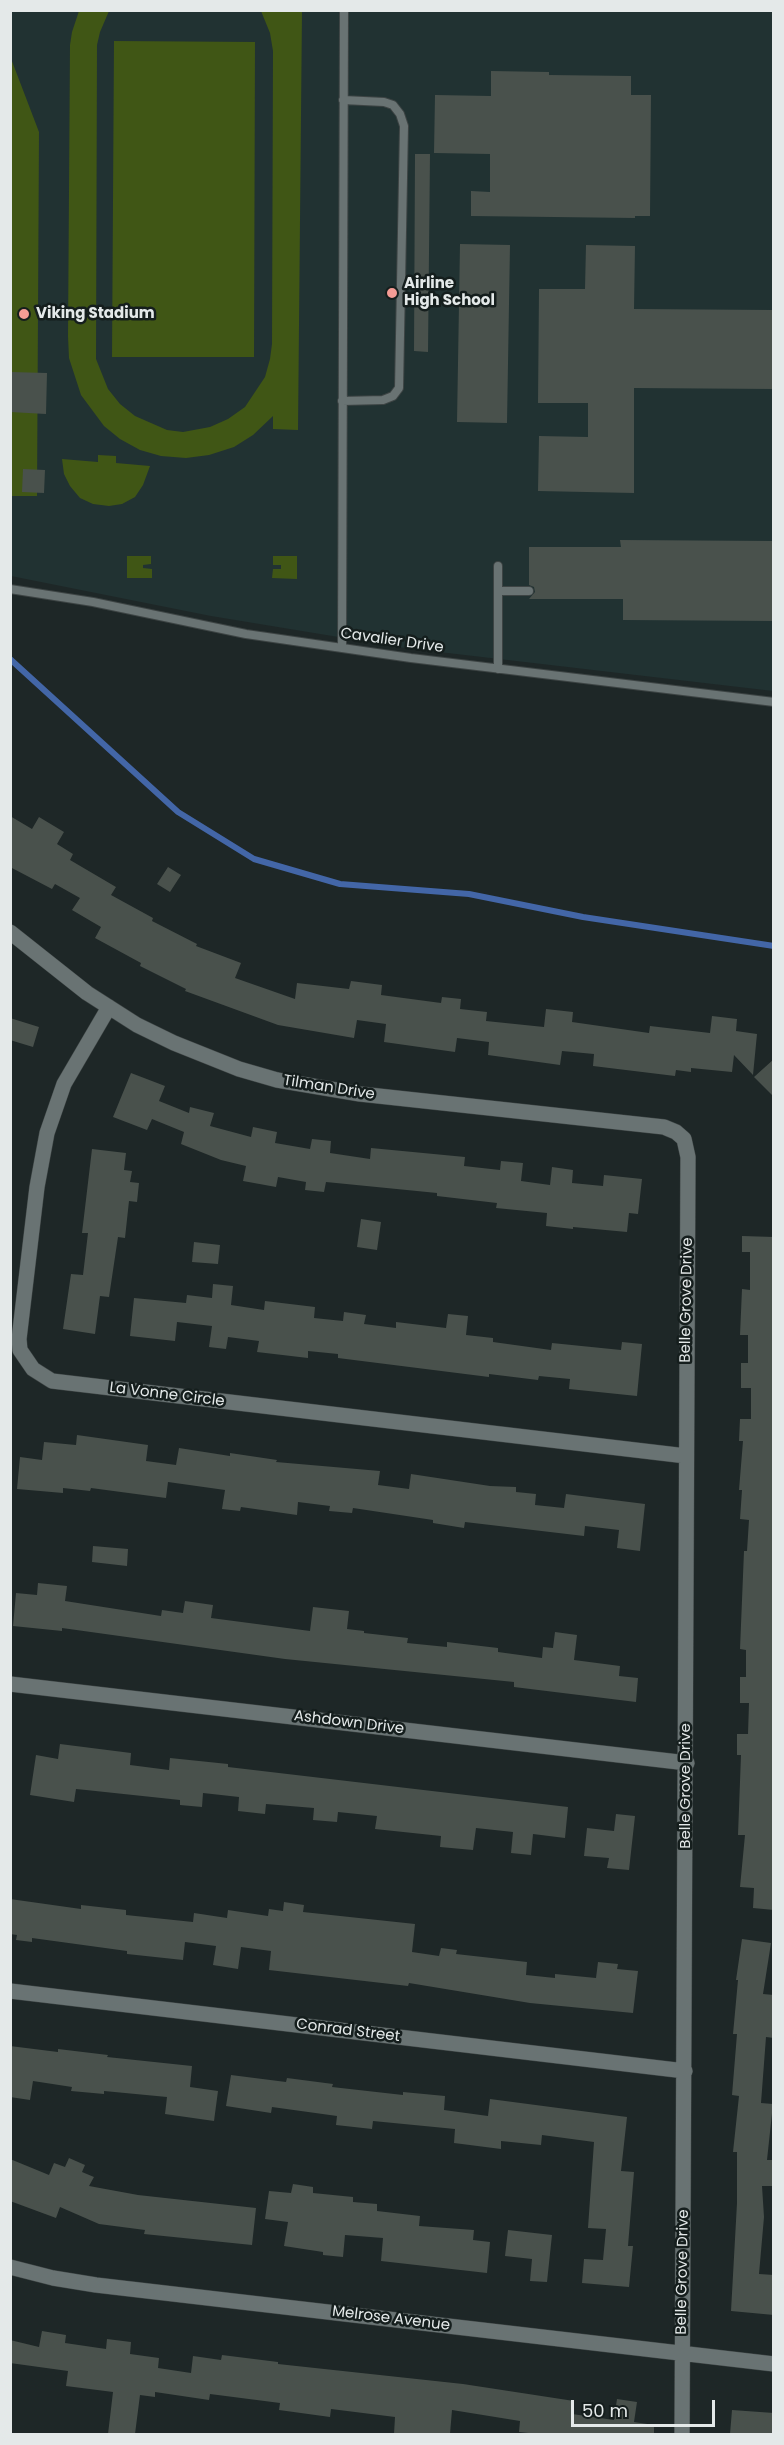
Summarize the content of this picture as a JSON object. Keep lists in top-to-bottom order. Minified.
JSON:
{"streets":{"street":["Tilman Drive","Belle Grove Drive","La Vonne Circle","Ashdown Drive","Conrad Street","Melrose Avenue"],"lane":["Cavalier Drive"]},"crossings":[["Tilman Drive","Belle Grove Drive"],["Tilman Drive","La Vonne Circle"],["Belle Grove Drive","La Vonne Circle"],["Belle Grove Drive","Ashdown Drive"],["Belle Grove Drive","Conrad Street"],["Belle Grove Drive","Melrose Avenue"]],"places":["Airline High School","Viking Stadium"],"scale_bar":"50 m"}
